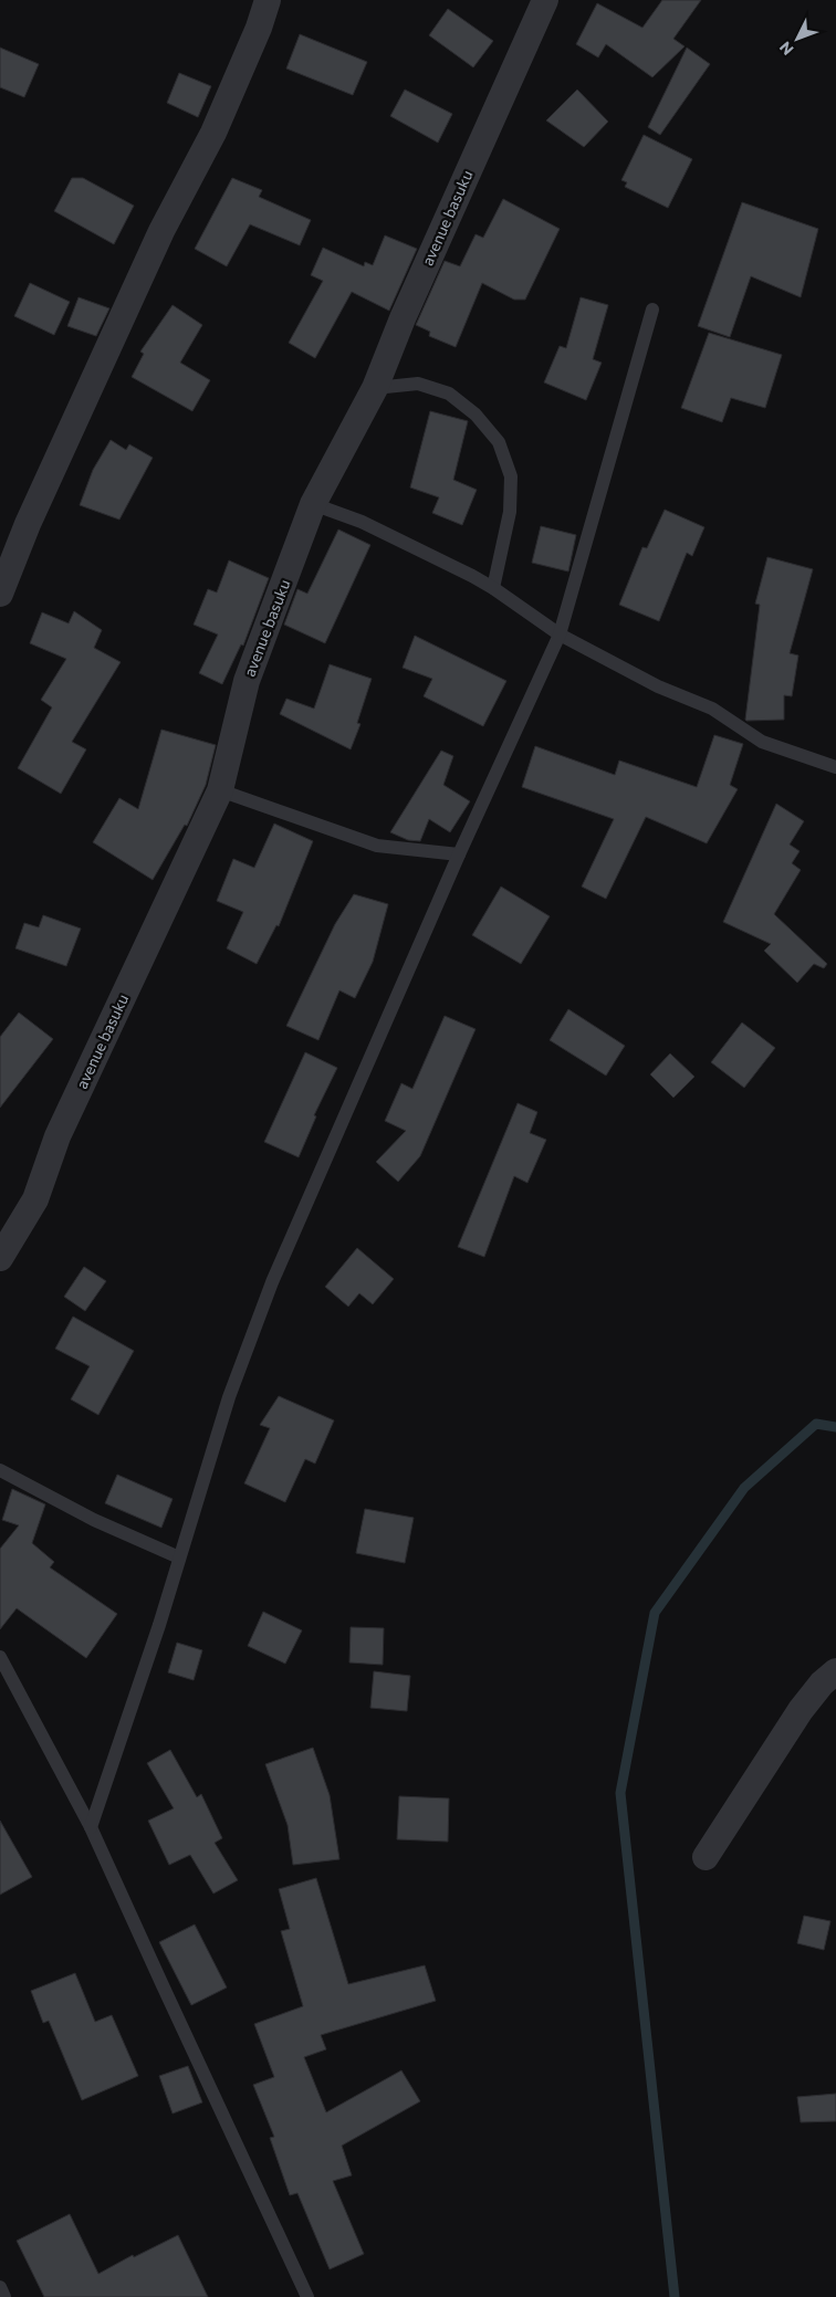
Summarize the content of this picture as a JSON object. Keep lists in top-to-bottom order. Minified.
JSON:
{"streets":{"street":["avenue basuku"]},"north":"bottom left"}
